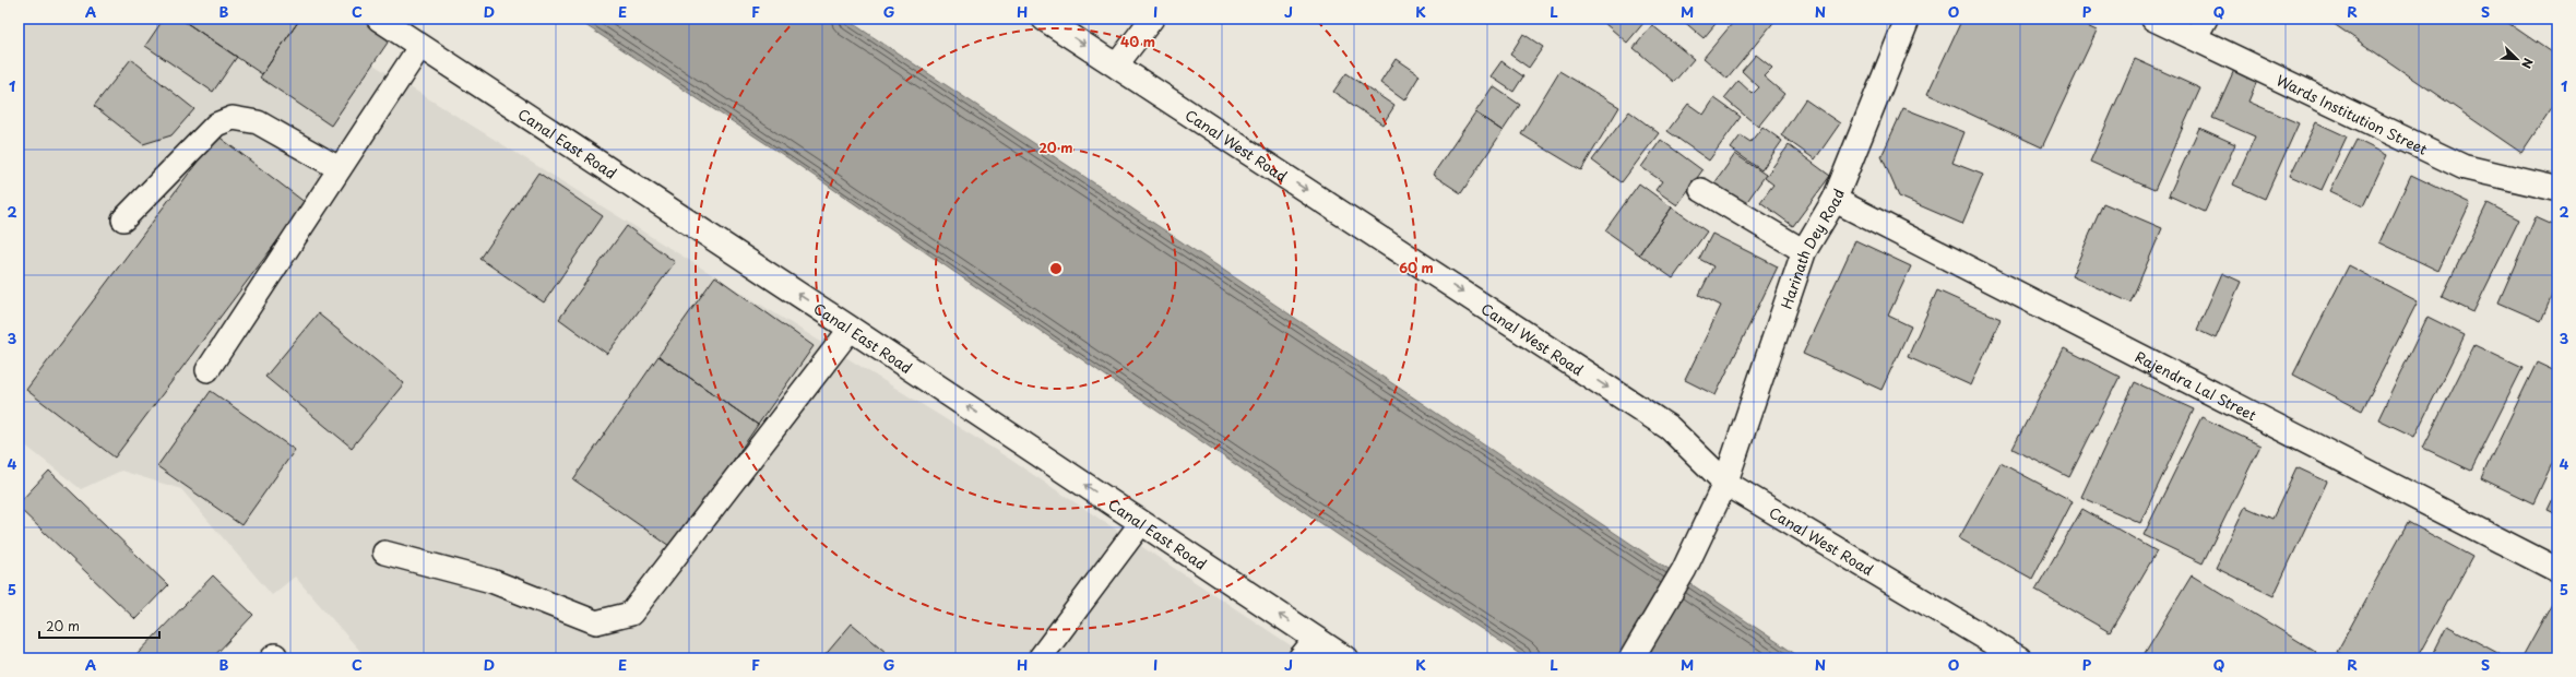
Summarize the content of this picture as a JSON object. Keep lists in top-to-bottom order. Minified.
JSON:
{"streets":{"main road":["Wards Institution Street","Canal East Road","Canal West Road","Harinath Dey Road","Rajendra Lal Street"]},"crossings":[["Canal West Road","Harinath Dey Road"],["Harinath Dey Road","Rajendra Lal Street"]],"one_way":["Canal East Road","Canal West Road"],"scale_bar":"20 m","north":"bottom right","grid":{"columns":["A","B","C","D","E","F","G","H","I","J","K","L","M","N","O","P","Q","R","S"],"rows":["1","2","3","4","5"]},"rings":["40 m","20 m","60 m"]}
